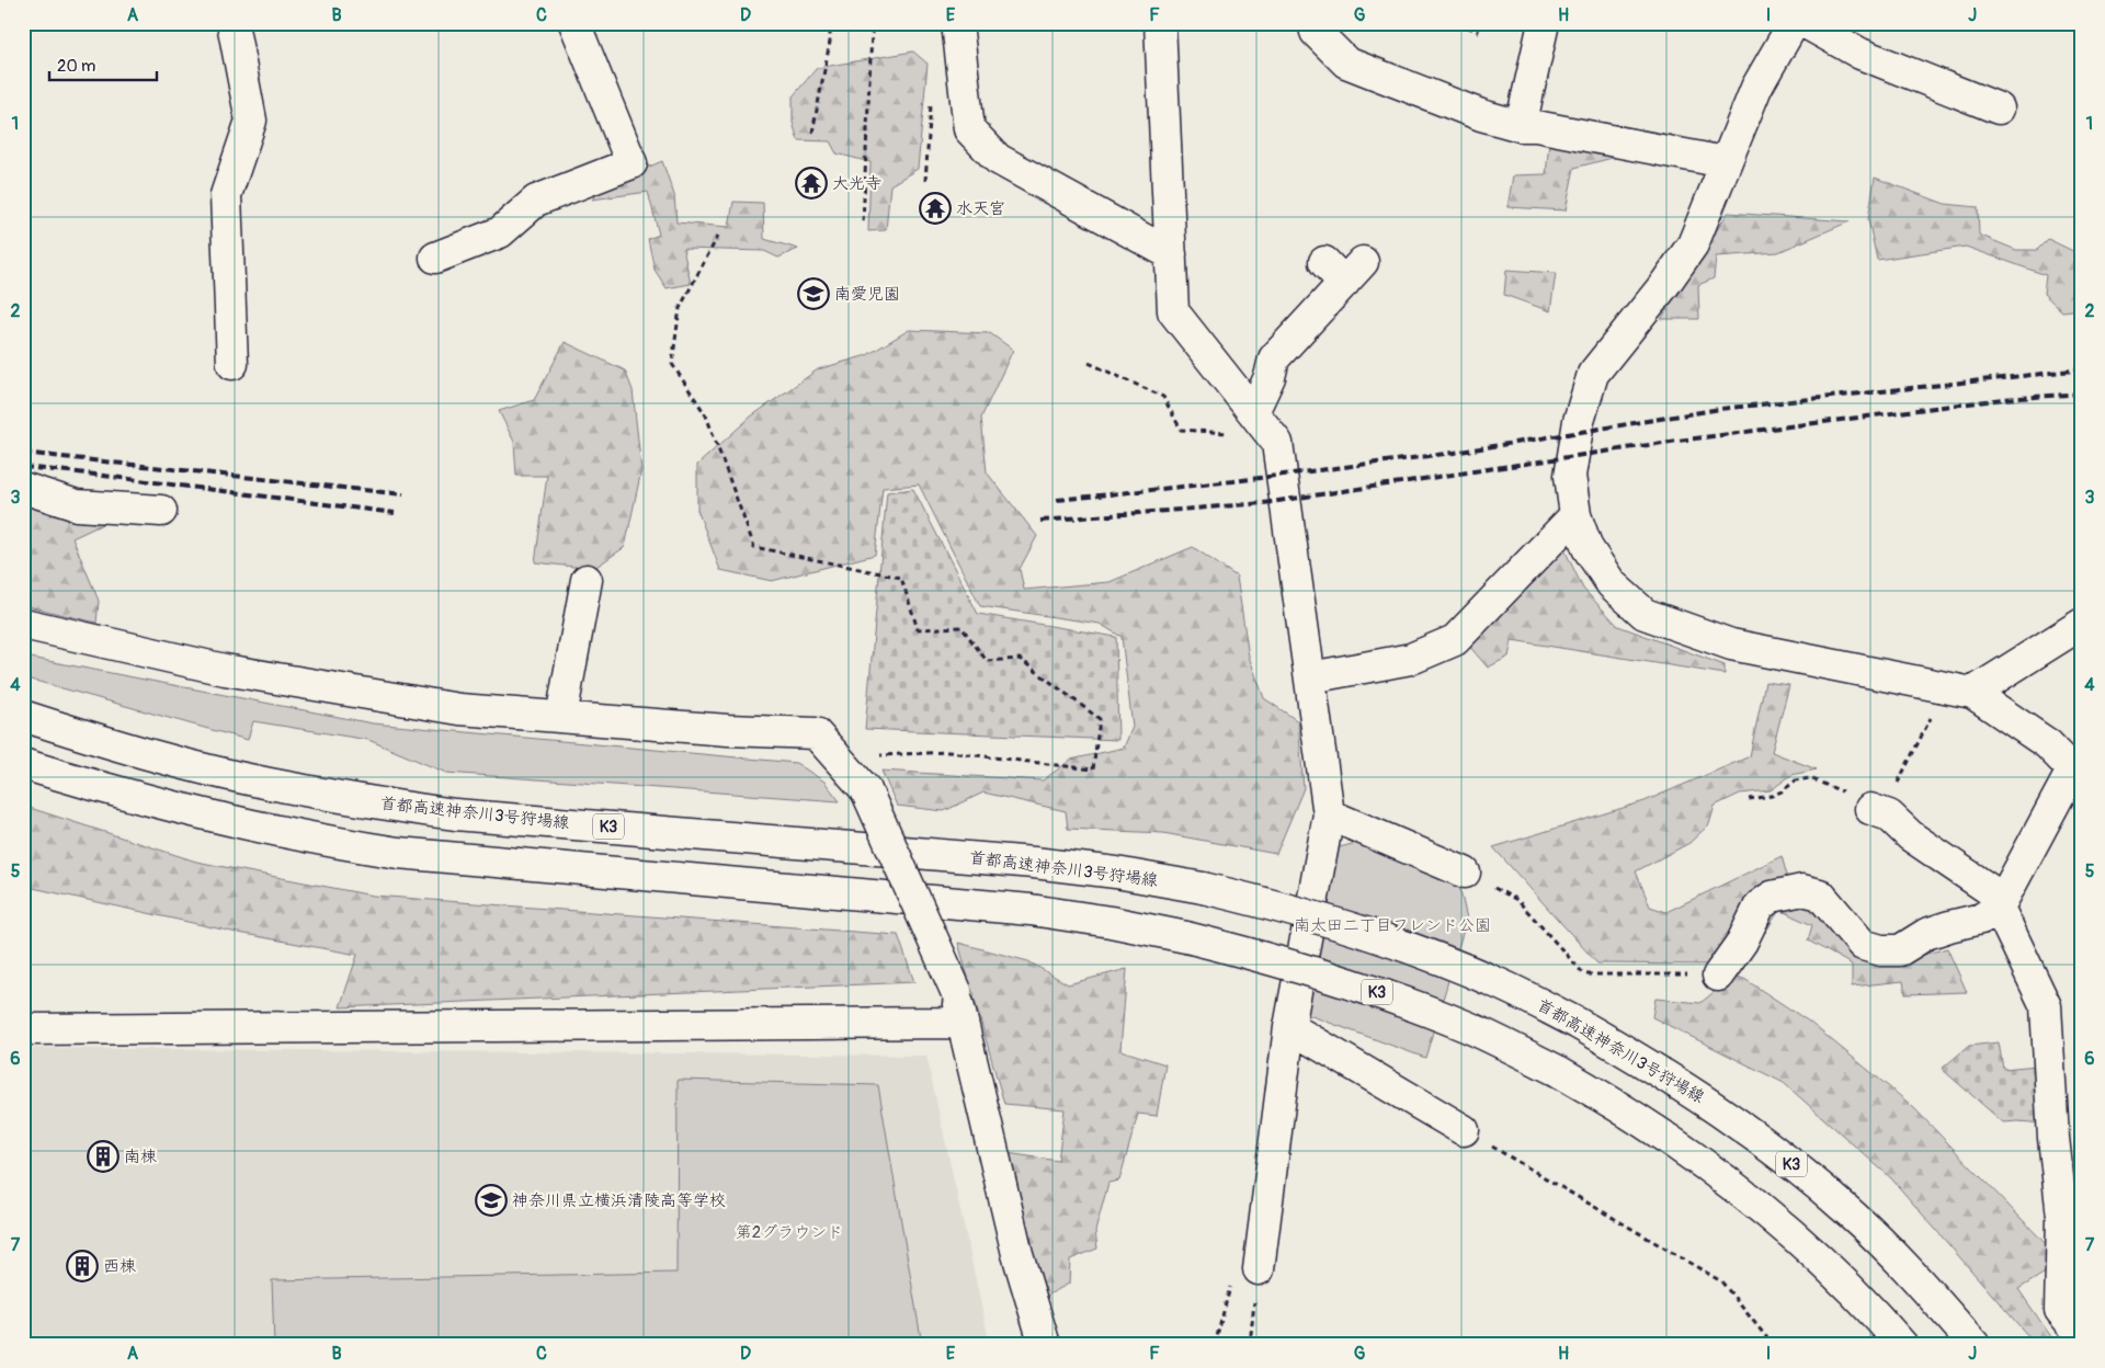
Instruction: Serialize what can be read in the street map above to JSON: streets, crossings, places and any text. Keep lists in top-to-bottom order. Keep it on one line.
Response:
{"streets":{"main road":["首都高速神奈川3号狩場線","K3"]},"parks":["南太田二丁目フレンド公園","第2グラウンド"],"places":{"temple":["大光寺","水天宮"],"school or university":["南愛児園","神奈川県立横浜清陵高等学校"],"building":["南棟","西棟"]},"scale_bar":"20 m","grid":{"columns":["A","B","C","D","E","F","G","H","I","J"],"rows":["1","2","3","4","5","6","7"]}}
